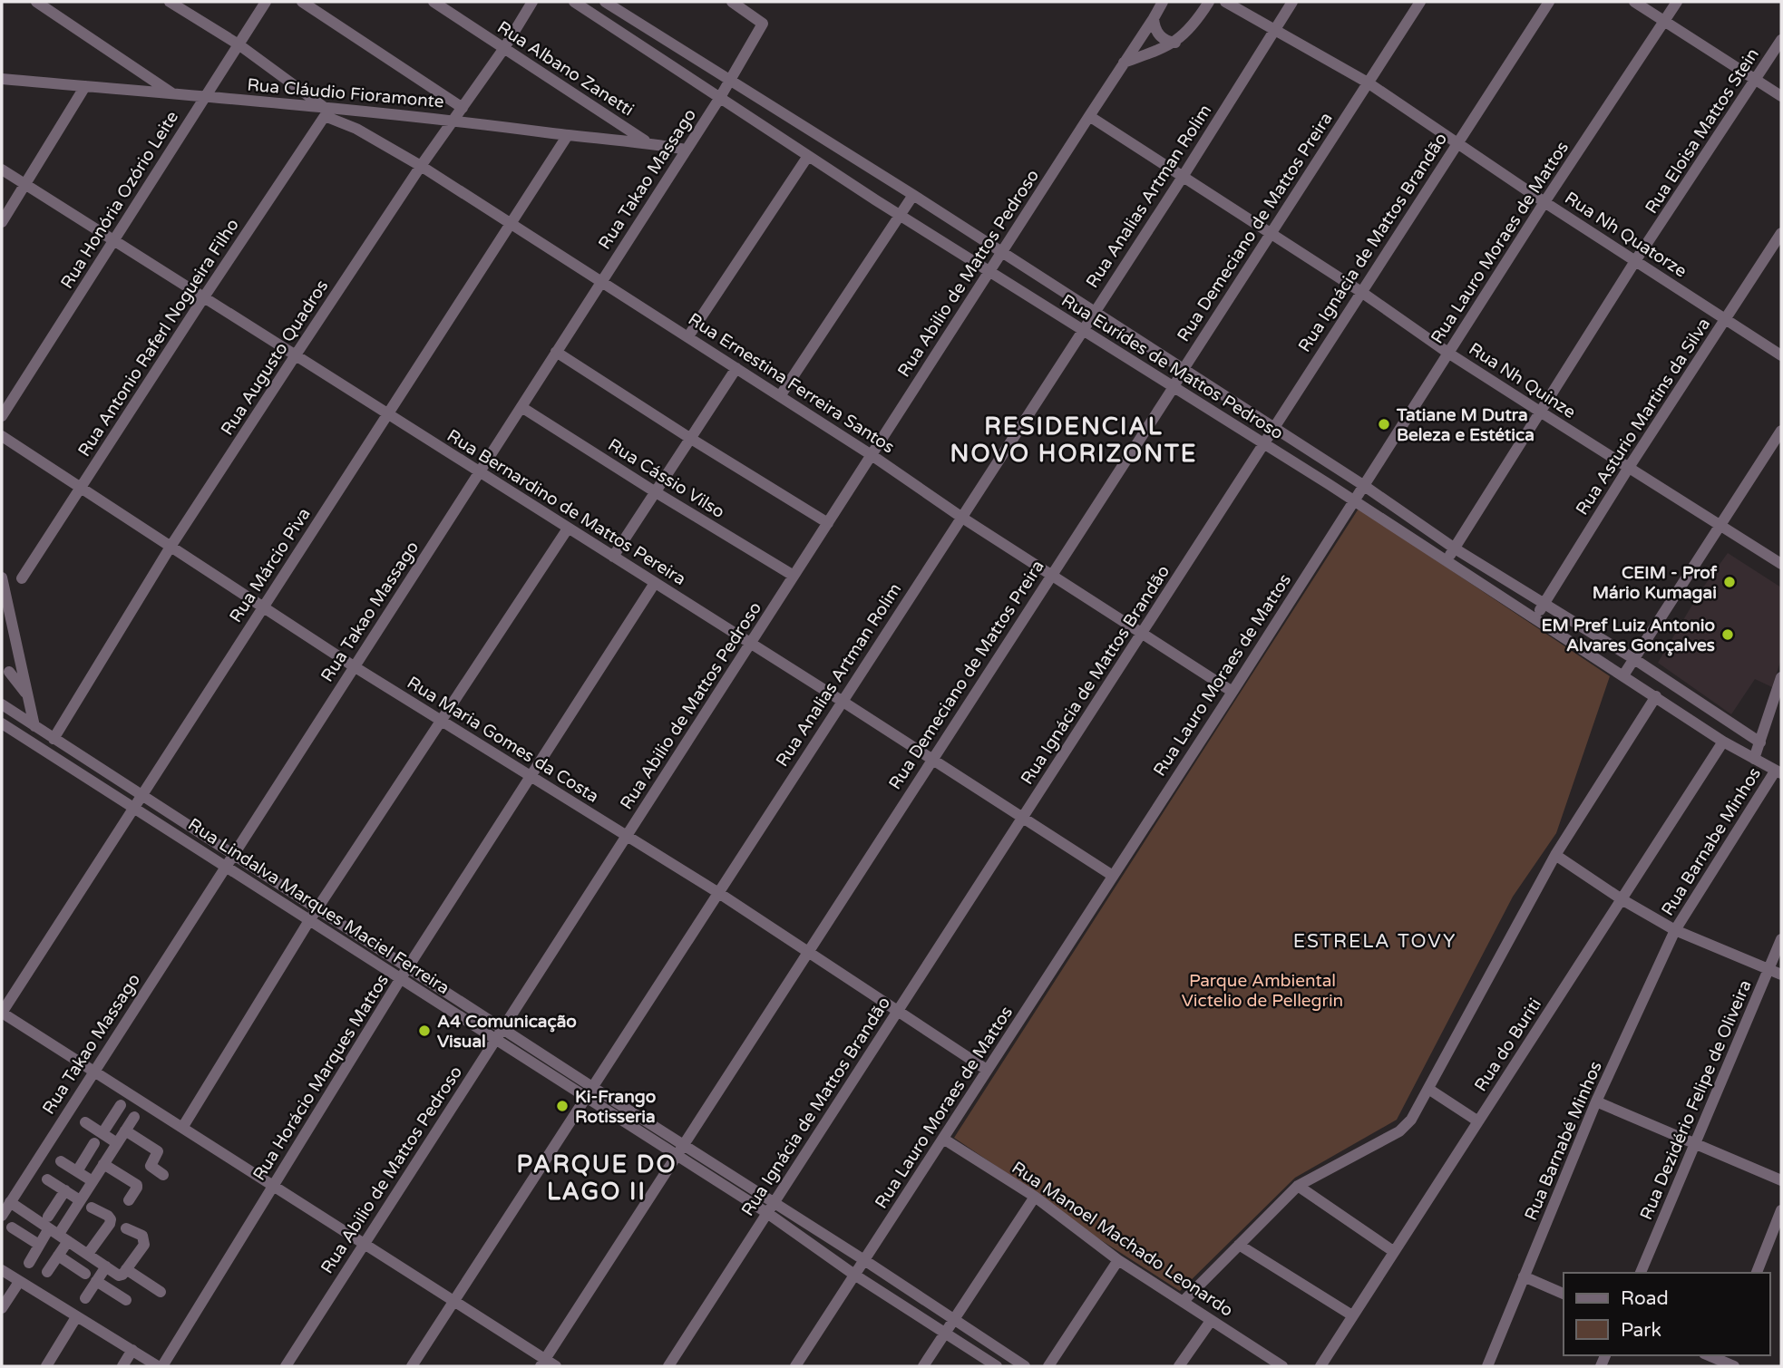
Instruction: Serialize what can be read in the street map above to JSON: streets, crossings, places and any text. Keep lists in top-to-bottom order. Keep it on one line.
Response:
{"streets":{"street":["Rua Albano Zanetti","Rua Cláudio Fioramonte","Rua Eloisa Mattos Stein","Rua Takao Massago","Rua Analias Artman Rolim","Rua Honória Ozório Leite","Rua Demeciano de Mattos Preira","Rua Nh Quatorze","Rua Ignácia de Mattos Brandão","Rua Lauro Moraes de Mattos","Rua Abilio de Mattos Pedroso","Rua Antonio Raferl Nogueira Filho","Rua Augusto Quadros","Rua Eurídes de Mattos Pedroso","Rua Nh Quinze","Rua Ernestina Ferreira Santos","Rua Asturio Martins da Silva","Rua Cássio Vilso","Rua Bernardino de Mattos Pereira","Rua Márcio Piva","Rua Maria Gomes da Costa","Rua Barnabe Minhos","Rua Lindalva Marques Maciel Ferreira","Rua do Buriti","Rua Horácio Marques Mattos","Rua Dezidério Felipe de Oliveira","Rua Barnabé Minhos","Rua Manoel Machado Leonardo"]},"crossings":[["Rua Albano Zanetti","Rua Cláudio Fioramonte"],["Rua Albano Zanetti","Rua Augusto Quadros"],["Rua Cláudio Fioramonte","Rua Takao Massago"],["Rua Cláudio Fioramonte","Rua Honória Ozório Leite"],["Rua Cláudio Fioramonte","Rua Antonio Raferl Nogueira Filho"],["Rua Cláudio Fioramonte","Rua Augusto Quadros"],["Rua Cláudio Fioramonte","Rua Ernestina Ferreira Santos"],["Rua Cláudio Fioramonte","Rua Márcio Piva"],["Rua Eloisa Mattos Stein","Rua Nh Quatorze"],["Rua Eloisa Mattos Stein","Rua Eurídes de Mattos Pedroso"],["Rua Eloisa Mattos Stein","Rua Nh Quinze"],["Rua Takao Massago","Rua Eurídes de Mattos Pedroso"],["Rua Takao Massago","Rua Ernestina Ferreira Santos"],["Rua Takao Massago","Rua Cássio Vilso"],["Rua Takao Massago","Rua Bernardino de Mattos Pereira"],["Rua Takao Massago","Rua Maria Gomes da Costa"],["Rua Takao Massago","Rua Lindalva Marques Maciel Ferreira"],["Rua Analias Artman Rolim","Rua Nh Quatorze"],["Rua Analias Artman Rolim","Rua Eurídes de Mattos Pedroso"],["Rua Analias Artman Rolim","Rua Nh Quinze"],["Rua Analias Artman Rolim","Rua Ernestina Ferreira Santos"],["Rua Analias Artman Rolim","Rua Bernardino de Mattos Pereira"],["Rua Analias Artman Rolim","Rua Maria Gomes da Costa"],["Rua Analias Artman Rolim","Rua Lindalva Marques Maciel Ferreira"],["Rua Honória Ozório Leite","Rua Bernardino de Mattos Pereira"],["Rua Demeciano de Mattos Preira","Rua Nh Quatorze"],["Rua Demeciano de Mattos Preira","Rua Eurídes de Mattos Pedroso"],["Rua Demeciano de Mattos Preira","Rua Nh Quinze"],["Rua Demeciano de Mattos Preira","Rua Ernestina Ferreira Santos"],["Rua Demeciano de Mattos Preira","Rua Bernardino de Mattos Pereira"],["Rua Demeciano de Mattos Preira","Rua Maria Gomes da Costa"],["Rua Demeciano de Mattos Preira","Rua Lindalva Marques Maciel Ferreira"],["Rua Nh Quatorze","Rua Ignácia de Mattos Brandão"],["Rua Nh Quatorze","Rua Lauro Moraes de Mattos"],["Rua Nh Quatorze","Rua Asturio Martins da Silva"],["Rua Ignácia de Mattos Brandão","Rua Eurídes de Mattos Pedroso"],["Rua Ignácia de Mattos Brandão","Rua Nh Quinze"],["Rua Ignácia de Mattos Brandão","Rua Ernestina Ferreira Santos"],["Rua Ignácia de Mattos Brandão","Rua Bernardino de Mattos Pereira"],["Rua Ignácia de Mattos Brandão","Rua Maria Gomes da Costa"],["Rua Ignácia de Mattos Brandão","Rua Lindalva Marques Maciel Ferreira"],["Rua Lauro Moraes de Mattos","Rua Eurídes de Mattos Pedroso"],["Rua Lauro Moraes de Mattos","Rua Nh Quinze"],["Rua Lauro Moraes de Mattos","Rua Ernestina Ferreira Santos"],["Rua Lauro Moraes de Mattos","Rua Bernardino de Mattos Pereira"],["Rua Lauro Moraes de Mattos","Rua Maria Gomes da Costa"],["Rua Lauro Moraes de Mattos","Rua Lindalva Marques Maciel Ferreira"],["Rua Lauro Moraes de Mattos","Rua Manoel Machado Leonardo"],["Rua Abilio de Mattos Pedroso","Rua Eurídes de Mattos Pedroso"],["Rua Abilio de Mattos Pedroso","Rua Nh Quinze"],["Rua Abilio de Mattos Pedroso","Rua Ernestina Ferreira Santos"],["Rua Abilio de Mattos Pedroso","Rua Cássio Vilso"],["Rua Abilio de Mattos Pedroso","Rua Bernardino de Mattos Pereira"],["Rua Abilio de Mattos Pedroso","Rua Maria Gomes da Costa"],["Rua Abilio de Mattos Pedroso","Rua Lindalva Marques Maciel Ferreira"],["Rua Antonio Raferl Nogueira Filho","Rua Ernestina Ferreira Santos"],["Rua Antonio Raferl Nogueira Filho","Rua Bernardino de Mattos Pereira"],["Rua Antonio Raferl Nogueira Filho","Rua Maria Gomes da Costa"],["Rua Augusto Quadros","Rua Ernestina Ferreira Santos"],["Rua Augusto Quadros","Rua Bernardino de Mattos Pereira"],["Rua Augusto Quadros","Rua Maria Gomes da Costa"],["Rua Eurídes de Mattos Pedroso","Rua Asturio Martins da Silva"],["Rua Eurídes de Mattos Pedroso","Rua Barnabe Minhos"],["Rua Eurídes de Mattos Pedroso","Rua do Buriti"],["Rua Nh Quinze","Rua Asturio Martins da Silva"],["Rua Ernestina Ferreira Santos","Rua Márcio Piva"],["Rua Bernardino de Mattos Pereira","Rua Márcio Piva"],["Rua Bernardino de Mattos Pereira","Rua Horácio Marques Mattos"],["Rua Márcio Piva","Rua Maria Gomes da Costa"],["Rua Márcio Piva","Rua Lindalva Marques Maciel Ferreira"],["Rua Maria Gomes da Costa","Rua Horácio Marques Mattos"],["Rua Barnabe Minhos","Rua Barnabé Minhos"],["Rua Lindalva Marques Maciel Ferreira","Rua Horácio Marques Mattos"]],"districts":["RESIDENCIAL NOVO HORIZONTE","ESTRELA TOVY","PARQUE DO LAGO II"],"parks":["Parque Ambiental Victelio de Pellegrin"],"places":["Tatiane M Dutra Beleza e Estética","CEIM - Prof Mário Kumagai","EM Pref Luiz Antonio Alvares Gonçalves","A4 Comunicação Visual","Ki-Frango Rotisseria"],"legend":["Road","Park"]}
